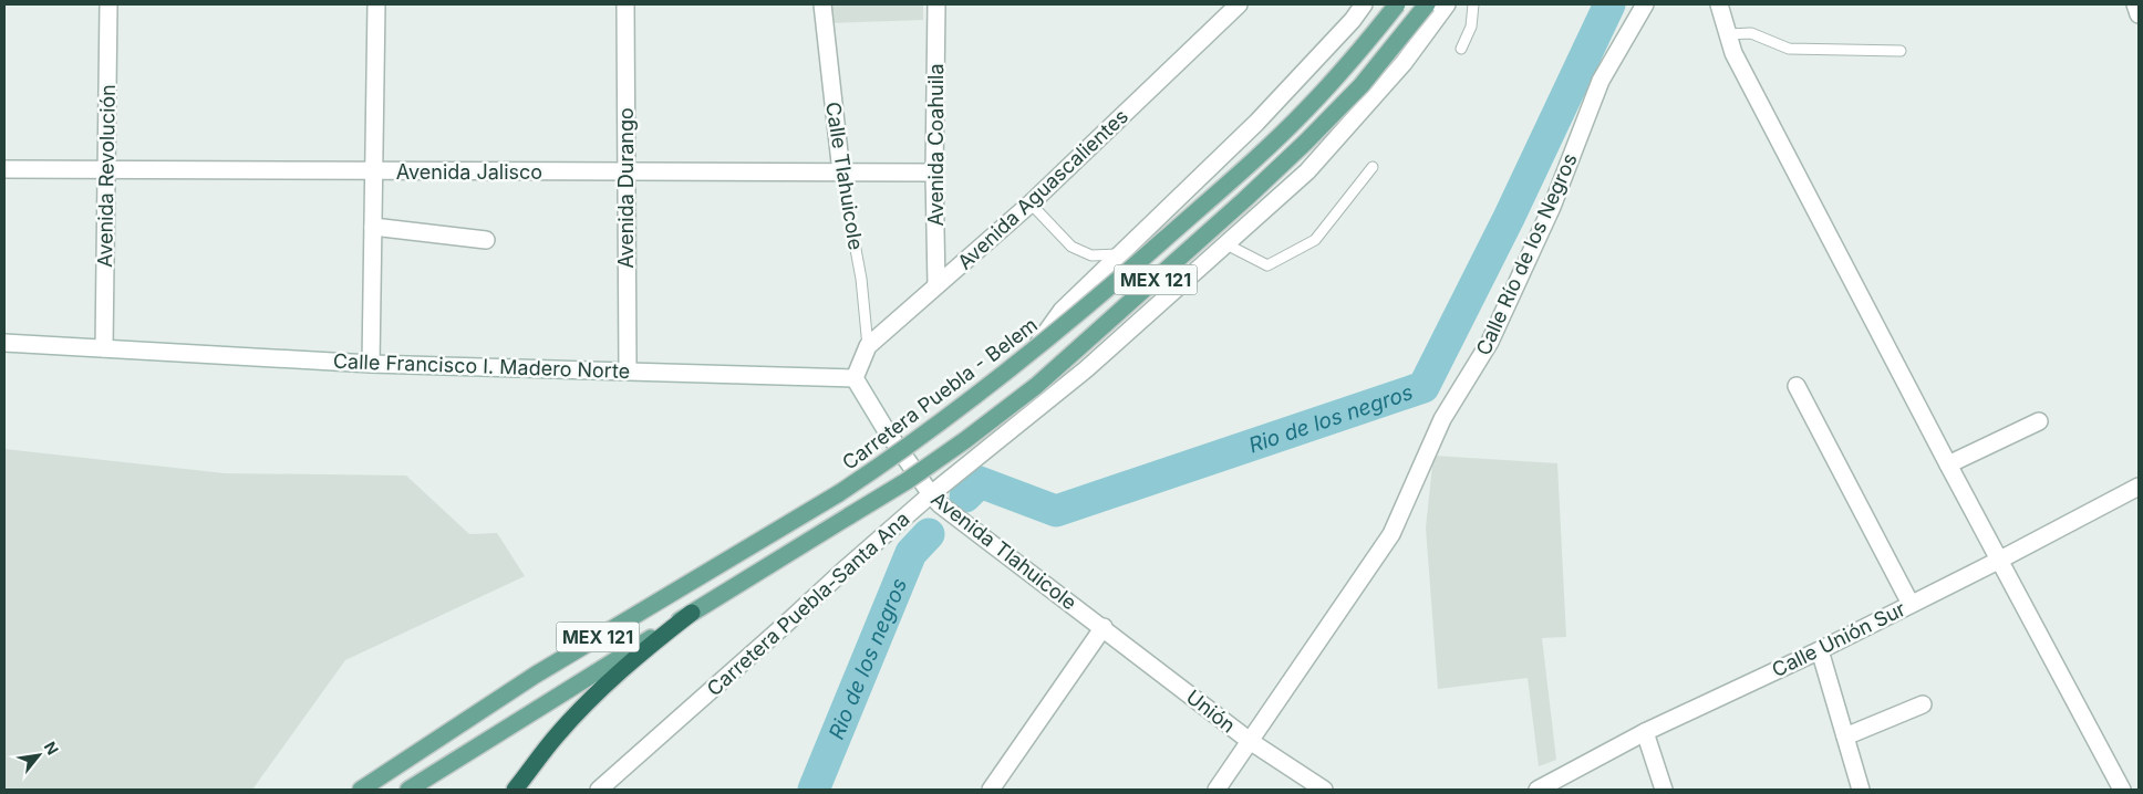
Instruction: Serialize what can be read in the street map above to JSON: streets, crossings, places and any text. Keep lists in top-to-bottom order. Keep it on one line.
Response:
{"streets":{"main road":["MEX 121","Carretera Puebla - Belem"],"street":["Avenida Coahuila","Avenida Jalisco","Avenida Revolución","Calle Tlahuicole","Avenida Durango","Avenida Aguascalientes","Calle Río de los Negros","Calle Francisco I. Madero Norte","Avenida Tlahuicole","Carretera Puebla-Santa Ana","Calle Unión Sur","Unión"]},"crossings":[["Avenida Coahuila","Avenida Jalisco"],["Avenida Coahuila","Avenida Aguascalientes"],["Avenida Jalisco","Avenida Revolución"],["Avenida Jalisco","Calle Tlahuicole"],["Avenida Jalisco","Avenida Durango"],["Avenida Revolución","Calle Francisco I. Madero Norte"],["Calle Tlahuicole","Avenida Aguascalientes"],["Avenida Durango","Calle Francisco I. Madero Norte"],["Avenida Aguascalientes","Calle Francisco I. Madero Norte"],["Avenida Aguascalientes","Avenida Tlahuicole"],["Calle Río de los Negros","Unión"],["Calle Francisco I. Madero Norte","Avenida Tlahuicole"],["Avenida Tlahuicole","Carretera Puebla-Santa Ana"],["Avenida Tlahuicole","Unión"]],"water":["Rio de los negros"],"north":"top right"}
